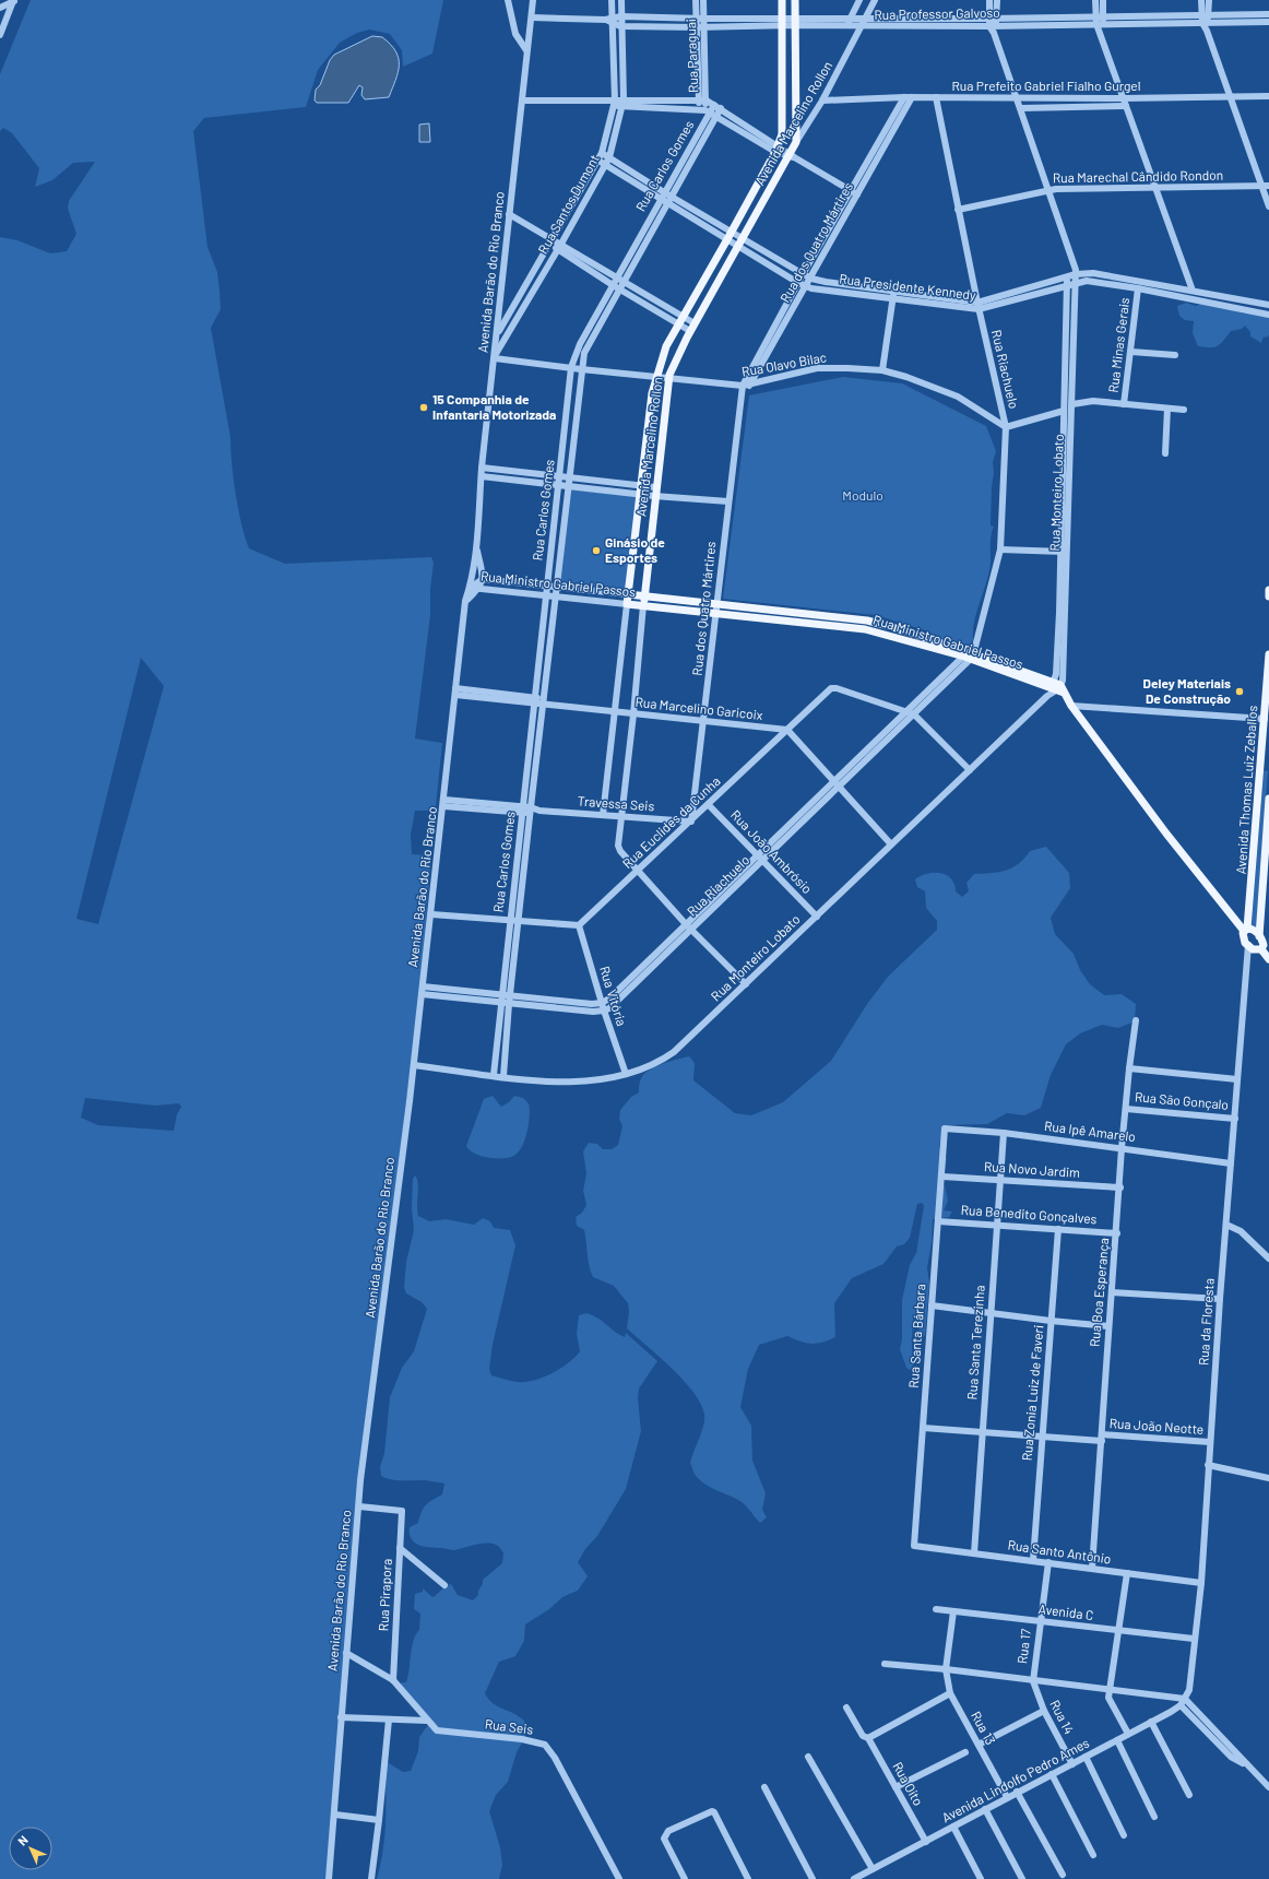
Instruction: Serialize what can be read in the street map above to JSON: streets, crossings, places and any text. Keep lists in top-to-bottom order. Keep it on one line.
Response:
{"streets":{"main road":["Avenida Marcelino Rollon","Rua Ministro Gabriel Passos","Avenida Thomas Luiz Zeballos"],"street":["Rua Professor Galvoso","Rua Paraguai","Rua Prefeito Gabriel Fialho Gurgel","Rua Carlos Gomes","Rua Marechal Cândido Rondon","Rua Santos Dumont","Rua dos Quatro Mártires","Avenida Barão do Rio Branco","Rua Presidente Kennedy","Rua Minas Gerais","Rua Olavo Bilac","Rua Riachuelo","Rua Monteiro Lobato","Rua Marcelino Garicoix","Travessa Seis","Rua Euclides da Cunha","Rua João Ambrósio","Rua Vitória","Rua São Gonçalo","Rua Ipê Amarelo","Rua Novo Jardim","Rua Benedito Gonçalves","Rua Boa Esperança","Rua da Floresta","Rua Santa Bárbara","Rua Santa Terezinha","Rua Zonia Luiz de Faveri","Rua João Neotte","Rua Santo Antônio","Rua Pirapora","Avenida C","Rua 17","Rua 14","Rua Seis","Rua 13","Avenida Lindolfo Pedro Ames","Rua Oito"]},"crossings":[["Rua Professor Galvoso","Rua Paraguai"],["Rua Professor Galvoso","Avenida Marcelino Rollon"],["Rua Professor Galvoso","Rua Santos Dumont"],["Rua Professor Galvoso","Avenida Barão do Rio Branco"],["Rua Professor Galvoso","Rua Monteiro Lobato"],["Rua Paraguai","Rua Carlos Gomes"],["Rua Prefeito Gabriel Fialho Gurgel","Avenida Marcelino Rollon"],["Rua Prefeito Gabriel Fialho Gurgel","Rua dos Quatro Mártires"],["Rua Prefeito Gabriel Fialho Gurgel","Rua Riachuelo"],["Rua Prefeito Gabriel Fialho Gurgel","Rua Monteiro Lobato"],["Avenida Marcelino Rollon","Rua Presidente Kennedy"],["Avenida Marcelino Rollon","Rua Olavo Bilac"],["Avenida Marcelino Rollon","Rua Riachuelo"],["Avenida Marcelino Rollon","Rua Monteiro Lobato"],["Avenida Marcelino Rollon","Rua Ministro Gabriel Passos"],["Avenida Marcelino Rollon","Rua Marcelino Garicoix"],["Avenida Marcelino Rollon","Travessa Seis"],["Avenida Marcelino Rollon","Rua Euclides da Cunha"],["Rua Carlos Gomes","Rua Presidente Kennedy"],["Rua Carlos Gomes","Rua Olavo Bilac"],["Rua Carlos Gomes","Rua Monteiro Lobato"],["Rua Carlos Gomes","Rua Ministro Gabriel Passos"],["Rua Carlos Gomes","Rua Marcelino Garicoix"],["Rua Carlos Gomes","Travessa Seis"],["Rua Marechal Cândido Rondon","Rua Riachuelo"],["Rua Marechal Cândido Rondon","Rua Monteiro Lobato"],["Rua Santos Dumont","Avenida Barão do Rio Branco"],["Rua Santos Dumont","Rua Presidente Kennedy"],["Rua Santos Dumont","Rua Olavo Bilac"],["Rua dos Quatro Mártires","Rua Presidente Kennedy"],["Rua dos Quatro Mártires","Rua Olavo Bilac"],["Rua dos Quatro Mártires","Rua Ministro Gabriel Passos"],["Rua dos Quatro Mártires","Rua Marcelino Garicoix"],["Rua dos Quatro Mártires","Travessa Seis"],["Rua dos Quatro Mártires","Rua Euclides da Cunha"],["Avenida Barão do Rio Branco","Rua Olavo Bilac"],["Avenida Barão do Rio Branco","Rua Monteiro Lobato"],["Avenida Barão do Rio Branco","Rua Ministro Gabriel Passos"],["Avenida Barão do Rio Branco","Rua Marcelino Garicoix"],["Avenida Barão do Rio Branco","Travessa Seis"],["Avenida Barão do Rio Branco","Rua Pirapora"],["Avenida Barão do Rio Branco","Rua Seis"],["Rua Presidente Kennedy","Rua Minas Gerais"],["Rua Presidente Kennedy","Rua Riachuelo"],["Rua Presidente Kennedy","Rua Monteiro Lobato"],["Rua Olavo Bilac","Rua Riachuelo"],["Rua Riachuelo","Rua Ministro Gabriel Passos"],["Rua Riachuelo","Rua Euclides da Cunha"],["Rua Riachuelo","Rua João Ambrósio"],["Rua Riachuelo","Rua Vitória"],["Rua Monteiro Lobato","Rua Ministro Gabriel Passos"],["Rua Monteiro Lobato","Rua João Ambrósio"],["Rua Monteiro Lobato","Rua Vitória"],["Rua Marcelino Garicoix","Rua Euclides da Cunha"],["Avenida Thomas Luiz Zeballos","Rua da Floresta"],["Travessa Seis","Rua Euclides da Cunha"],["Rua Euclides da Cunha","Rua João Ambrósio"],["Rua Euclides da Cunha","Rua Vitória"],["Rua São Gonçalo","Rua Boa Esperança"],["Rua São Gonçalo","Rua da Floresta"],["Rua Ipê Amarelo","Rua Boa Esperança"],["Rua Ipê Amarelo","Rua da Floresta"],["Rua Ipê Amarelo","Rua Santa Bárbara"],["Rua Ipê Amarelo","Rua Santa Terezinha"],["Rua Novo Jardim","Rua Boa Esperança"],["Rua Novo Jardim","Rua Santa Bárbara"],["Rua Novo Jardim","Rua Santa Terezinha"],["Rua Benedito Gonçalves","Rua Boa Esperança"],["Rua Benedito Gonçalves","Rua Santa Bárbara"],["Rua Benedito Gonçalves","Rua Santa Terezinha"],["Rua Benedito Gonçalves","Rua Zonia Luiz de Faveri"],["Rua Boa Esperança","Rua João Neotte"],["Rua Boa Esperança","Rua Santo Antônio"],["Rua da Floresta","Rua João Neotte"],["Rua da Floresta","Rua Santo Antônio"],["Rua da Floresta","Avenida C"],["Rua da Floresta","Avenida Lindolfo Pedro Ames"],["Rua Santa Bárbara","Rua João Neotte"],["Rua Santa Bárbara","Rua Santo Antônio"],["Rua Santa Terezinha","Rua João Neotte"],["Rua Santa Terezinha","Rua Santo Antônio"],["Rua Zonia Luiz de Faveri","Rua João Neotte"],["Rua Zonia Luiz de Faveri","Rua Santo Antônio"],["Rua Santo Antônio","Rua 17"],["Rua Pirapora","Rua Seis"],["Avenida C","Rua 17"],["Avenida C","Rua 13"],["Rua 17","Rua 14"],["Rua 14","Avenida Lindolfo Pedro Ames"],["Rua 13","Avenida Lindolfo Pedro Ames"],["Avenida Lindolfo Pedro Ames","Rua Oito"]],"parks":["Modulo"],"places":["15 Companhia de Infantaria Motorizada","Ginásio de Esportes","Deley Materiais De Construção"],"north":"top left"}
